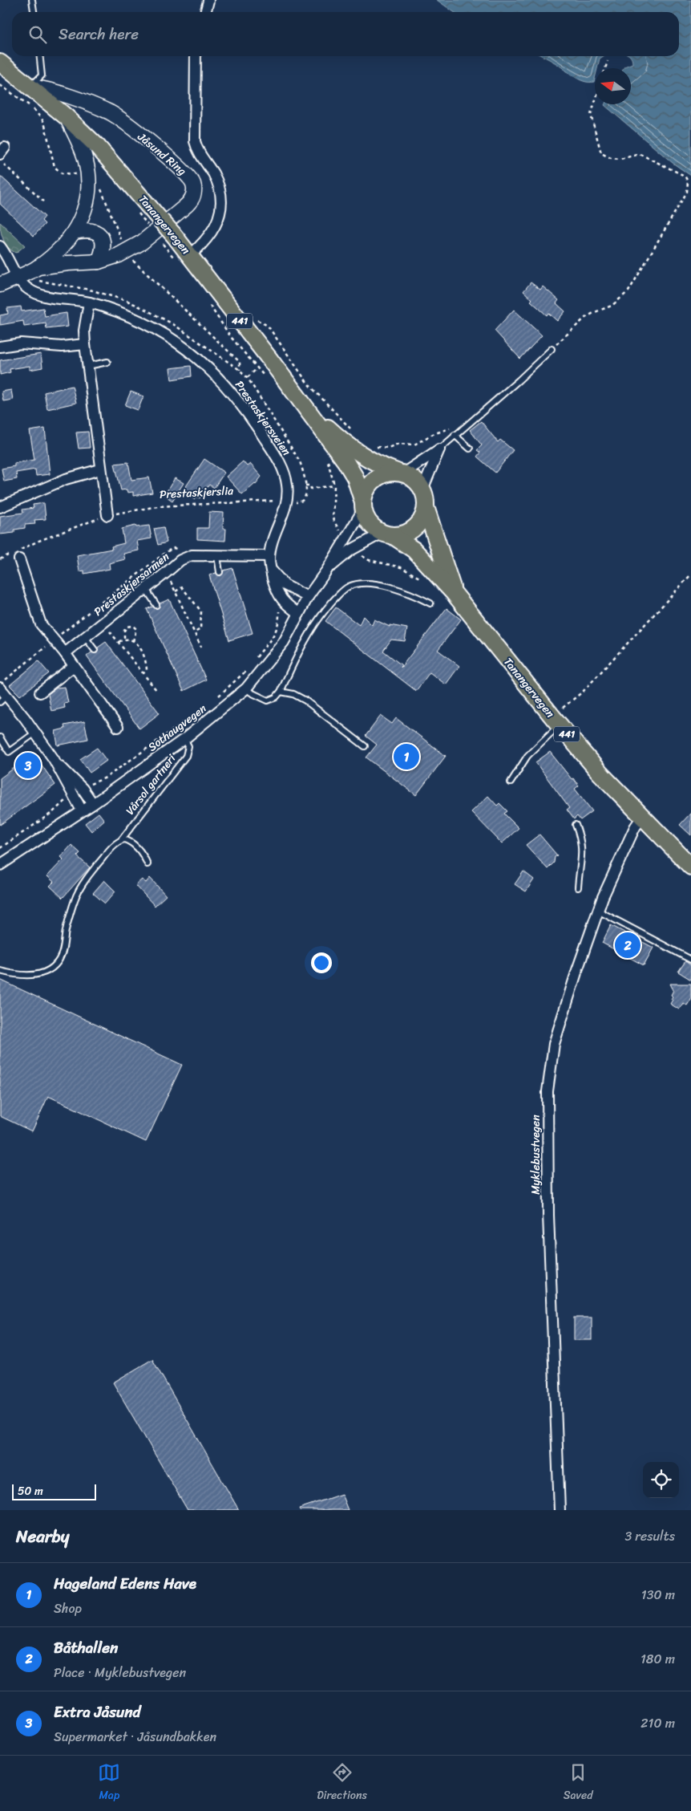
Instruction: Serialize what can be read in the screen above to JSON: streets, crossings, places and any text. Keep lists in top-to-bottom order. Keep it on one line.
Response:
{"streets":{"main road":["Jåsund Ring","Tanangervegen","441"],"street":["Prestaskjersveien","Prestaskjersarmen","Sothaugvegen","Myklebustvegen"],"lane":["Vårsol gartneri"],"path":["Prestaskjerslia"]},"crossings":[["Jåsund Ring","Tanangervegen"],["Jåsund Ring","Prestaskjersveien"],["Tanangervegen","441"],["Tanangervegen","Sothaugvegen"],["Tanangervegen","Myklebustvegen"],["441","Sothaugvegen"],["Prestaskjersveien","Prestaskjerslia"],["Prestaskjersveien","Prestaskjersarmen"],["Prestaskjersveien","Sothaugvegen"],["Sothaugvegen","Vårsol gartneri"]],"scale_bar":"50 m","north":"left","page":{"search":"Search here","pins":["1","3","2"],"scale":"50 m","heading":["Nearby","3 results"],"list":[{"mark":"1","name":"Hageland Edens Have","note":"Shop","value":"130 m"},{"mark":"2","name":"Båthallen","note":"Place · Myklebustvegen","value":"180 m"},{"mark":"3","name":"Extra Jåsund","note":"Supermarket · Jåsundbakken","value":"210 m"}],"nav":["Map","Directions","Saved"]}}
